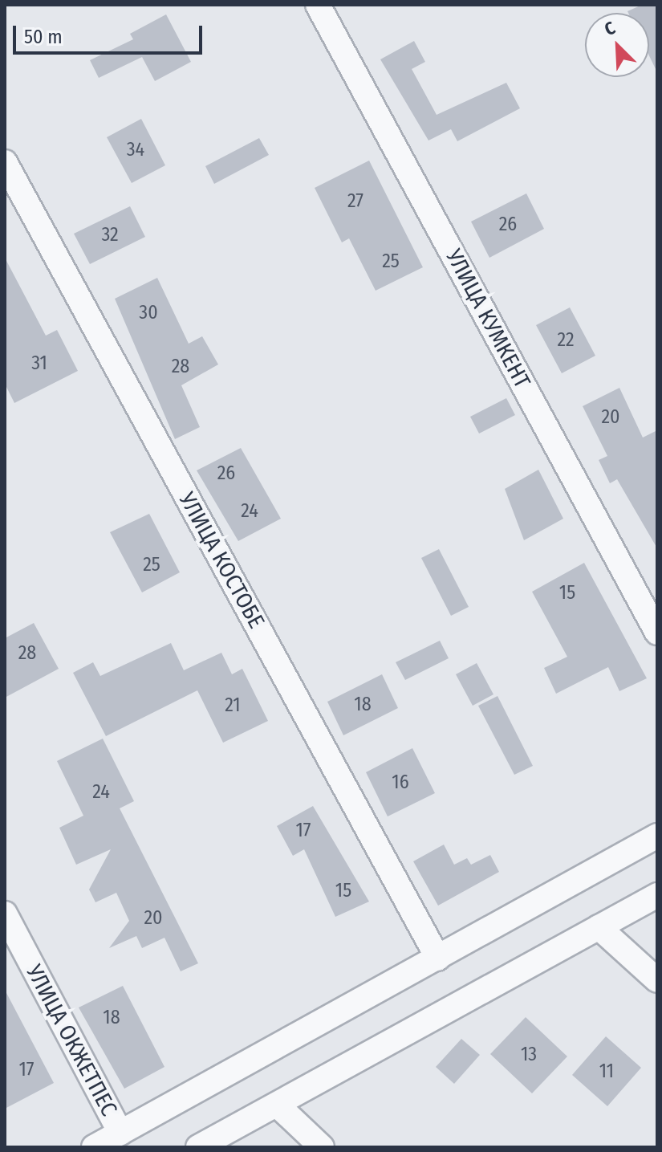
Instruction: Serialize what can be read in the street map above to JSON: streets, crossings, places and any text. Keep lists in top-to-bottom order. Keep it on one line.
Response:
{"streets":{"street":["УЛИЦА КУМКЕНТ","УЛИЦА КОСТОБЕ","УЛИЦА ОКЖЕТПЕС"]},"house_numbers":["34","27","26","32","25","30","22","31","28","20","26","24","25","15","28","18","21","16","24","17","15","20","18","13","17","11"],"scale_bar":"50 m","north":"top left"}
